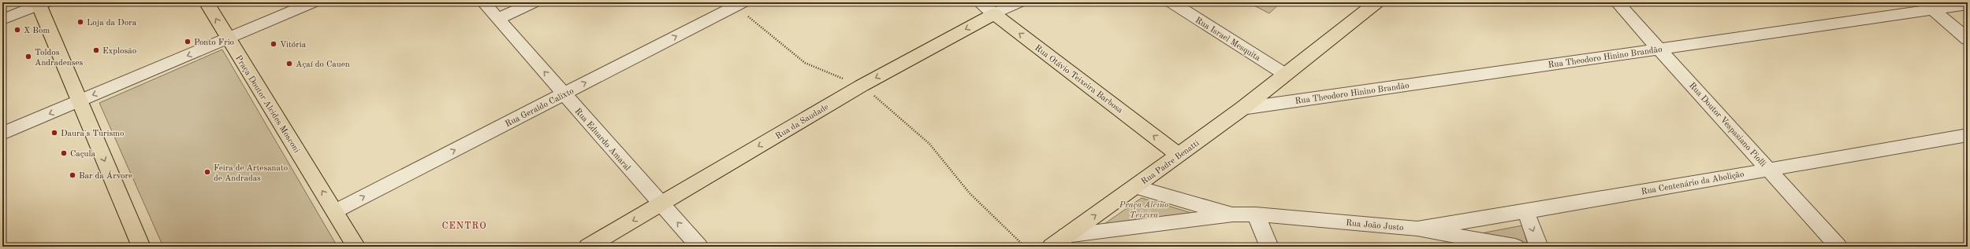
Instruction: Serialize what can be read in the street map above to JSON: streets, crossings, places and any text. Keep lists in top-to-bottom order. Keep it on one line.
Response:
{"streets":{"main road":["Rua Otávio Teixeira Barbosa","Praça Doutor Alcides Mosconi","Rua da Saudade","Rua Padre Benatti"],"street":["Rua Israel Mesquita","Rua Theodoro Hinino Brandão","Rua Geraldo Calixto","Rua Doutor Vespasiano Piolli","Rua Eduardo Amaral","Rua Centenário da Abolição","Rua João Justo"]},"crossings":[["Rua Israel Mesquita","Rua Padre Benatti"],["Rua Theodoro Hinino Brandão","Rua Doutor Vespasiano Piolli"],["Rua Theodoro Hinino Brandão","Rua Padre Benatti"],["Rua Otávio Teixeira Barbosa","Rua da Saudade"],["Rua Otávio Teixeira Barbosa","Rua Padre Benatti"],["Praça Doutor Alcides Mosconi","Rua Geraldo Calixto"],["Rua Geraldo Calixto","Rua Eduardo Amaral"],["Rua da Saudade","Rua Eduardo Amaral"],["Rua Doutor Vespasiano Piolli","Rua Centenário da Abolição"],["Rua Centenário da Abolição","Rua João Justo"]],"one_way":["Rua Otávio Teixeira Barbosa","Praça Doutor Alcides Mosconi","Rua Geraldo Calixto","Rua da Saudade","Rua Eduardo Amaral"],"districts":["CENTRO"],"parks":["Praça Alcino Teixira"],"places":["Loja da Dora","X Bom","Ponto Frio","Vitória","Explosão","Toldos Andradenses","Açaí do Cauen","Daura's Turismo","Caçula","Feira de Artesanato de Andradas","Bar da Árvore"]}
